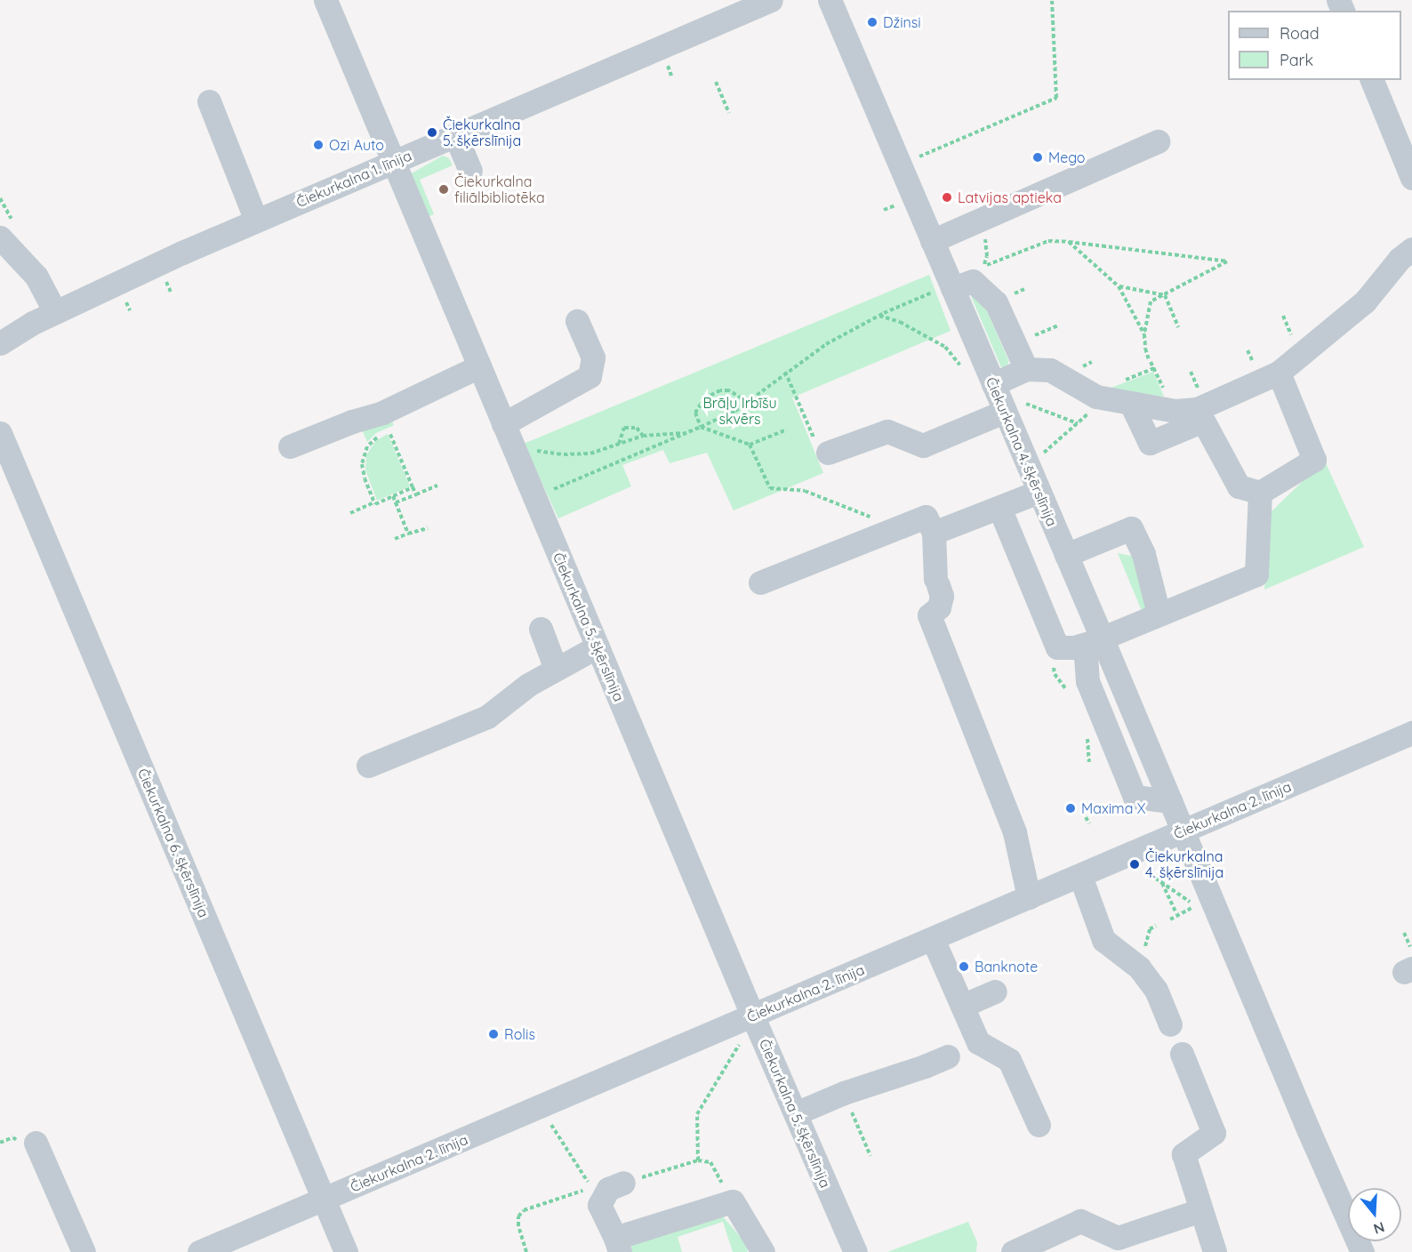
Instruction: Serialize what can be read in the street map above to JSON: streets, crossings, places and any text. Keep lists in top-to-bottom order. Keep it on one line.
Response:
{"streets":{"street":["Čiekurkalna 1. līnija","Čiekurkalna 4. šķērslīnija","Čiekurkalna 5. šķērslīnija","Čiekurkalna 2. līnija","Čiekurkalna 6. šķērslīnija"]},"crossings":[["Čiekurkalna 1. līnija","Čiekurkalna 5. šķērslīnija"],["Čiekurkalna 4. šķērslīnija","Čiekurkalna 2. līnija"],["Čiekurkalna 5. šķērslīnija","Čiekurkalna 2. līnija"],["Čiekurkalna 2. līnija","Čiekurkalna 6. šķērslīnija"]],"parks":["Brāļu Irbīšu skvērs"],"places":["Džinsi","Čiekurkalna 5. šķērslīnija","Ozi Auto","Mego","Čiekurkalna filiālbibliotēka","Latvijas aptieka","Maxima X","Čiekurkalna 4. šķērslīnija","Banknote","Rolis"],"legend":["Road","Park"],"north":"bottom"}
